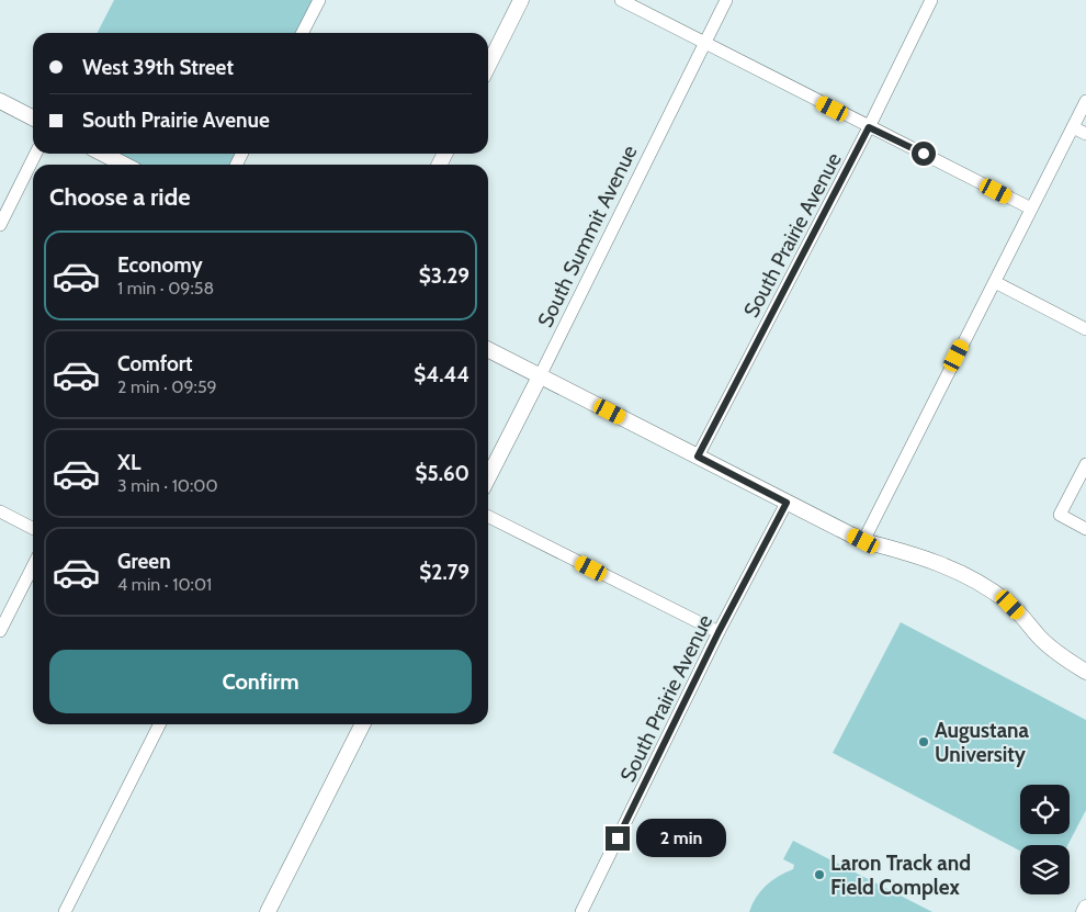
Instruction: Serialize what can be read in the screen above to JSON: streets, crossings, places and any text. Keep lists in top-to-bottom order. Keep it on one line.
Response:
{"streets":{"street":["South Prairie Avenue","South Summit Avenue"]},"places":["Augustana University","Laron Track and Field Complex"],"page":{"banner":["West 39th Street","South Prairie Avenue"],"heading":"Choose a ride","list":[{"name":"Economy","note":"1 min · 09:58","value":"$3.29"},{"name":"Comfort","note":"2 min · 09:59","value":"$4.44"},{"name":"XL","note":"3 min · 10:00","value":"$5.60"},{"name":"Green","note":"4 min · 10:01","value":"$2.79"}],"buttons":"Confirm","bubble":"2 min"}}
